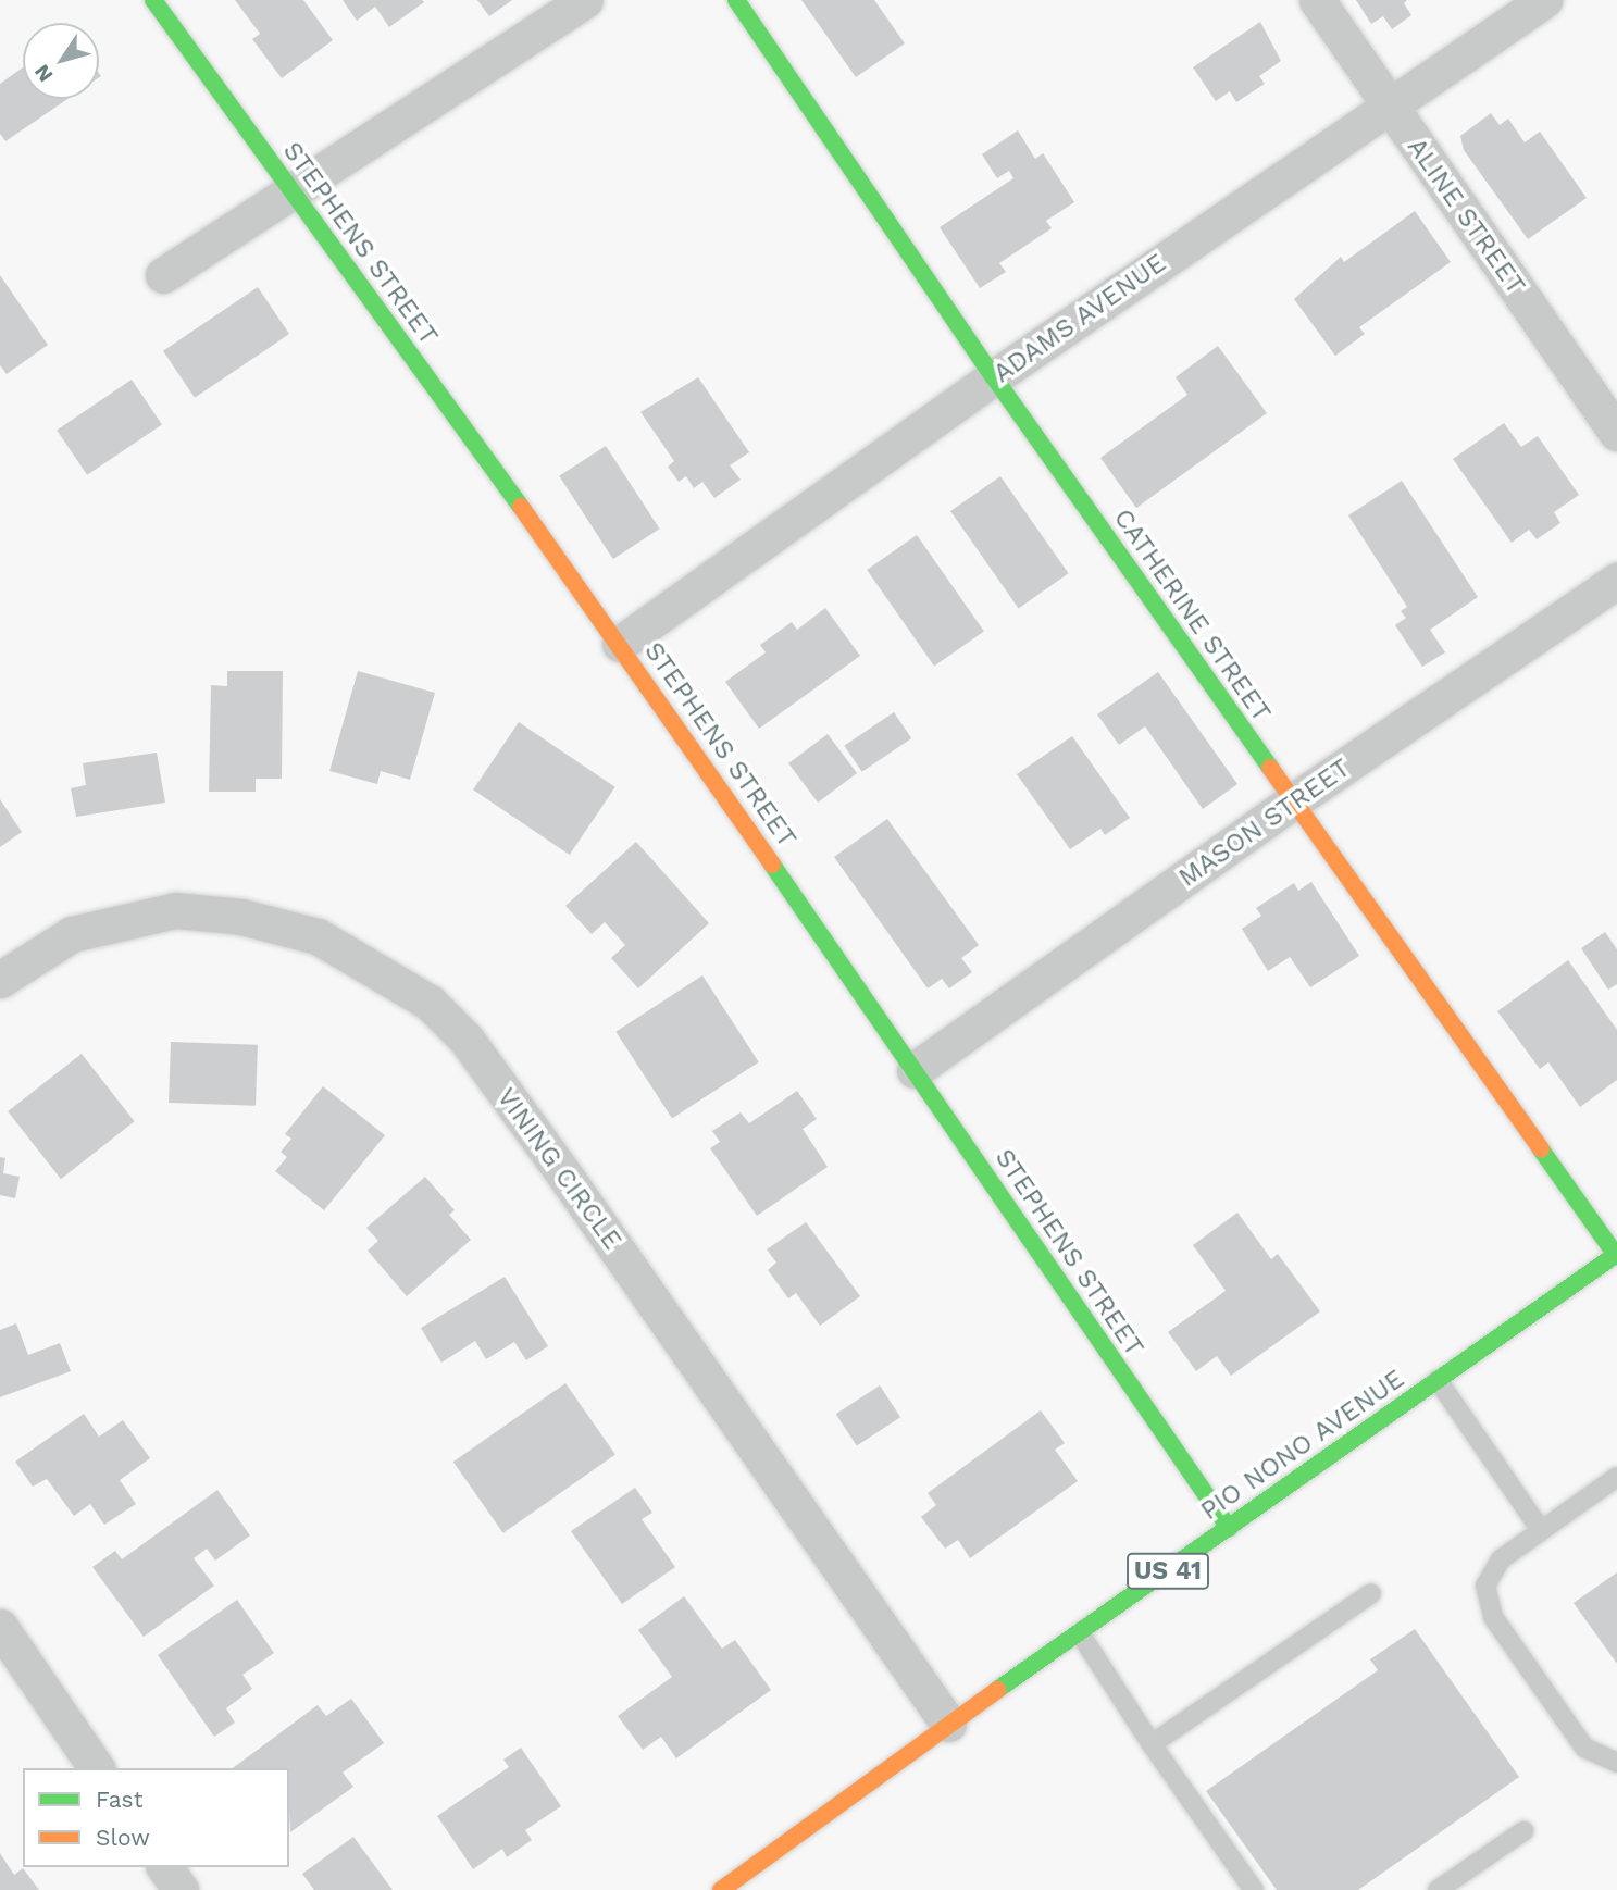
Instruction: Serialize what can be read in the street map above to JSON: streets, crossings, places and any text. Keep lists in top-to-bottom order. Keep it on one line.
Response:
{"streets":{"street":["ALINE STREET","STEPHENS STREET","ADAMS AVENUE","CATHERINE STREET","MASON STREET","VINING CIRCLE","PIO NONO AVENUE","US 41"]},"crossings":[["ALINE STREET","ADAMS AVENUE"],["STEPHENS STREET","ADAMS AVENUE"],["STEPHENS STREET","MASON STREET"],["STEPHENS STREET","PIO NONO AVENUE"],["ADAMS AVENUE","CATHERINE STREET"],["CATHERINE STREET","MASON STREET"],["CATHERINE STREET","PIO NONO AVENUE"],["VINING CIRCLE","PIO NONO AVENUE"]],"legend":["Fast","Slow"],"north":"bottom left"}
